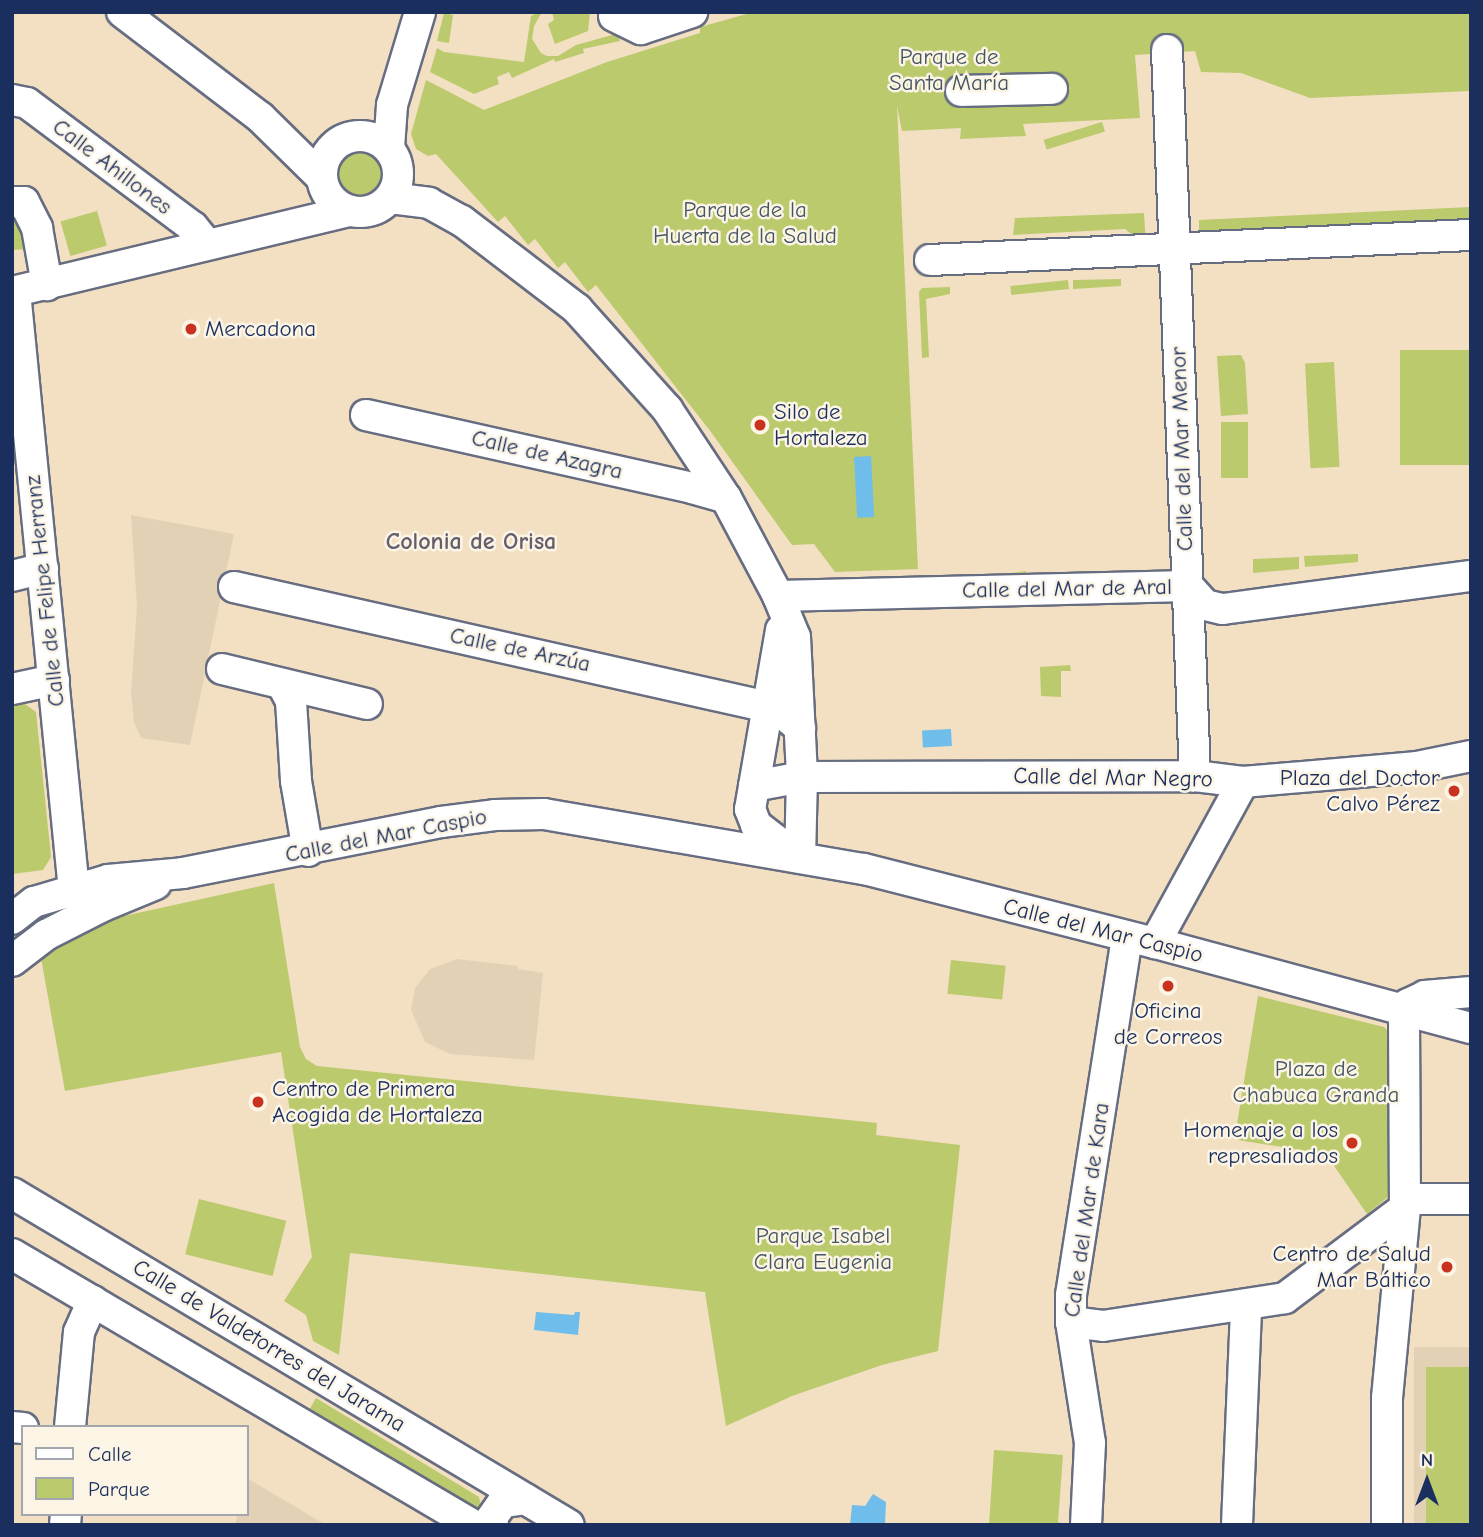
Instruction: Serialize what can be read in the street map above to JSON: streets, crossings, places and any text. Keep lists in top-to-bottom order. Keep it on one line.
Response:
{"streets":{"street":["Calle Ahillones","Calle del Mar Menor","Calle de Azagra","Calle del Mar de Aral","Calle de Felipe Herranz","Calle de Arzúa","Calle del Mar Negro","Calle del Mar Caspio","Calle del Mar de Kara","Calle de Valdetorres del Jarama"]},"crossings":[["Calle del Mar Menor","Calle del Mar de Aral"],["Calle del Mar Menor","Calle del Mar Negro"],["Calle de Felipe Herranz","Calle del Mar Caspio"],["Calle del Mar Negro","Calle del Mar Caspio"],["Calle del Mar Negro","Calle del Mar de Kara"],["Calle del Mar Caspio","Calle del Mar de Kara"]],"districts":["Colonia de Orisa"],"parks":["Parque de Santa María","Parque de la Huerta de la Salud","Plaza de Chabuca Granda","Parque Isabel Clara Eugenia"],"places":["Mercadona","Silo de Hortaleza","Plaza del Doctor Calvo Pérez","Oficina de Correos","Centro de Primera Acogida de Hortaleza","Homenaje a los represaliados","Centro de Salud Mar Báltico"],"legend":["Calle","Parque"],"north":"top"}
